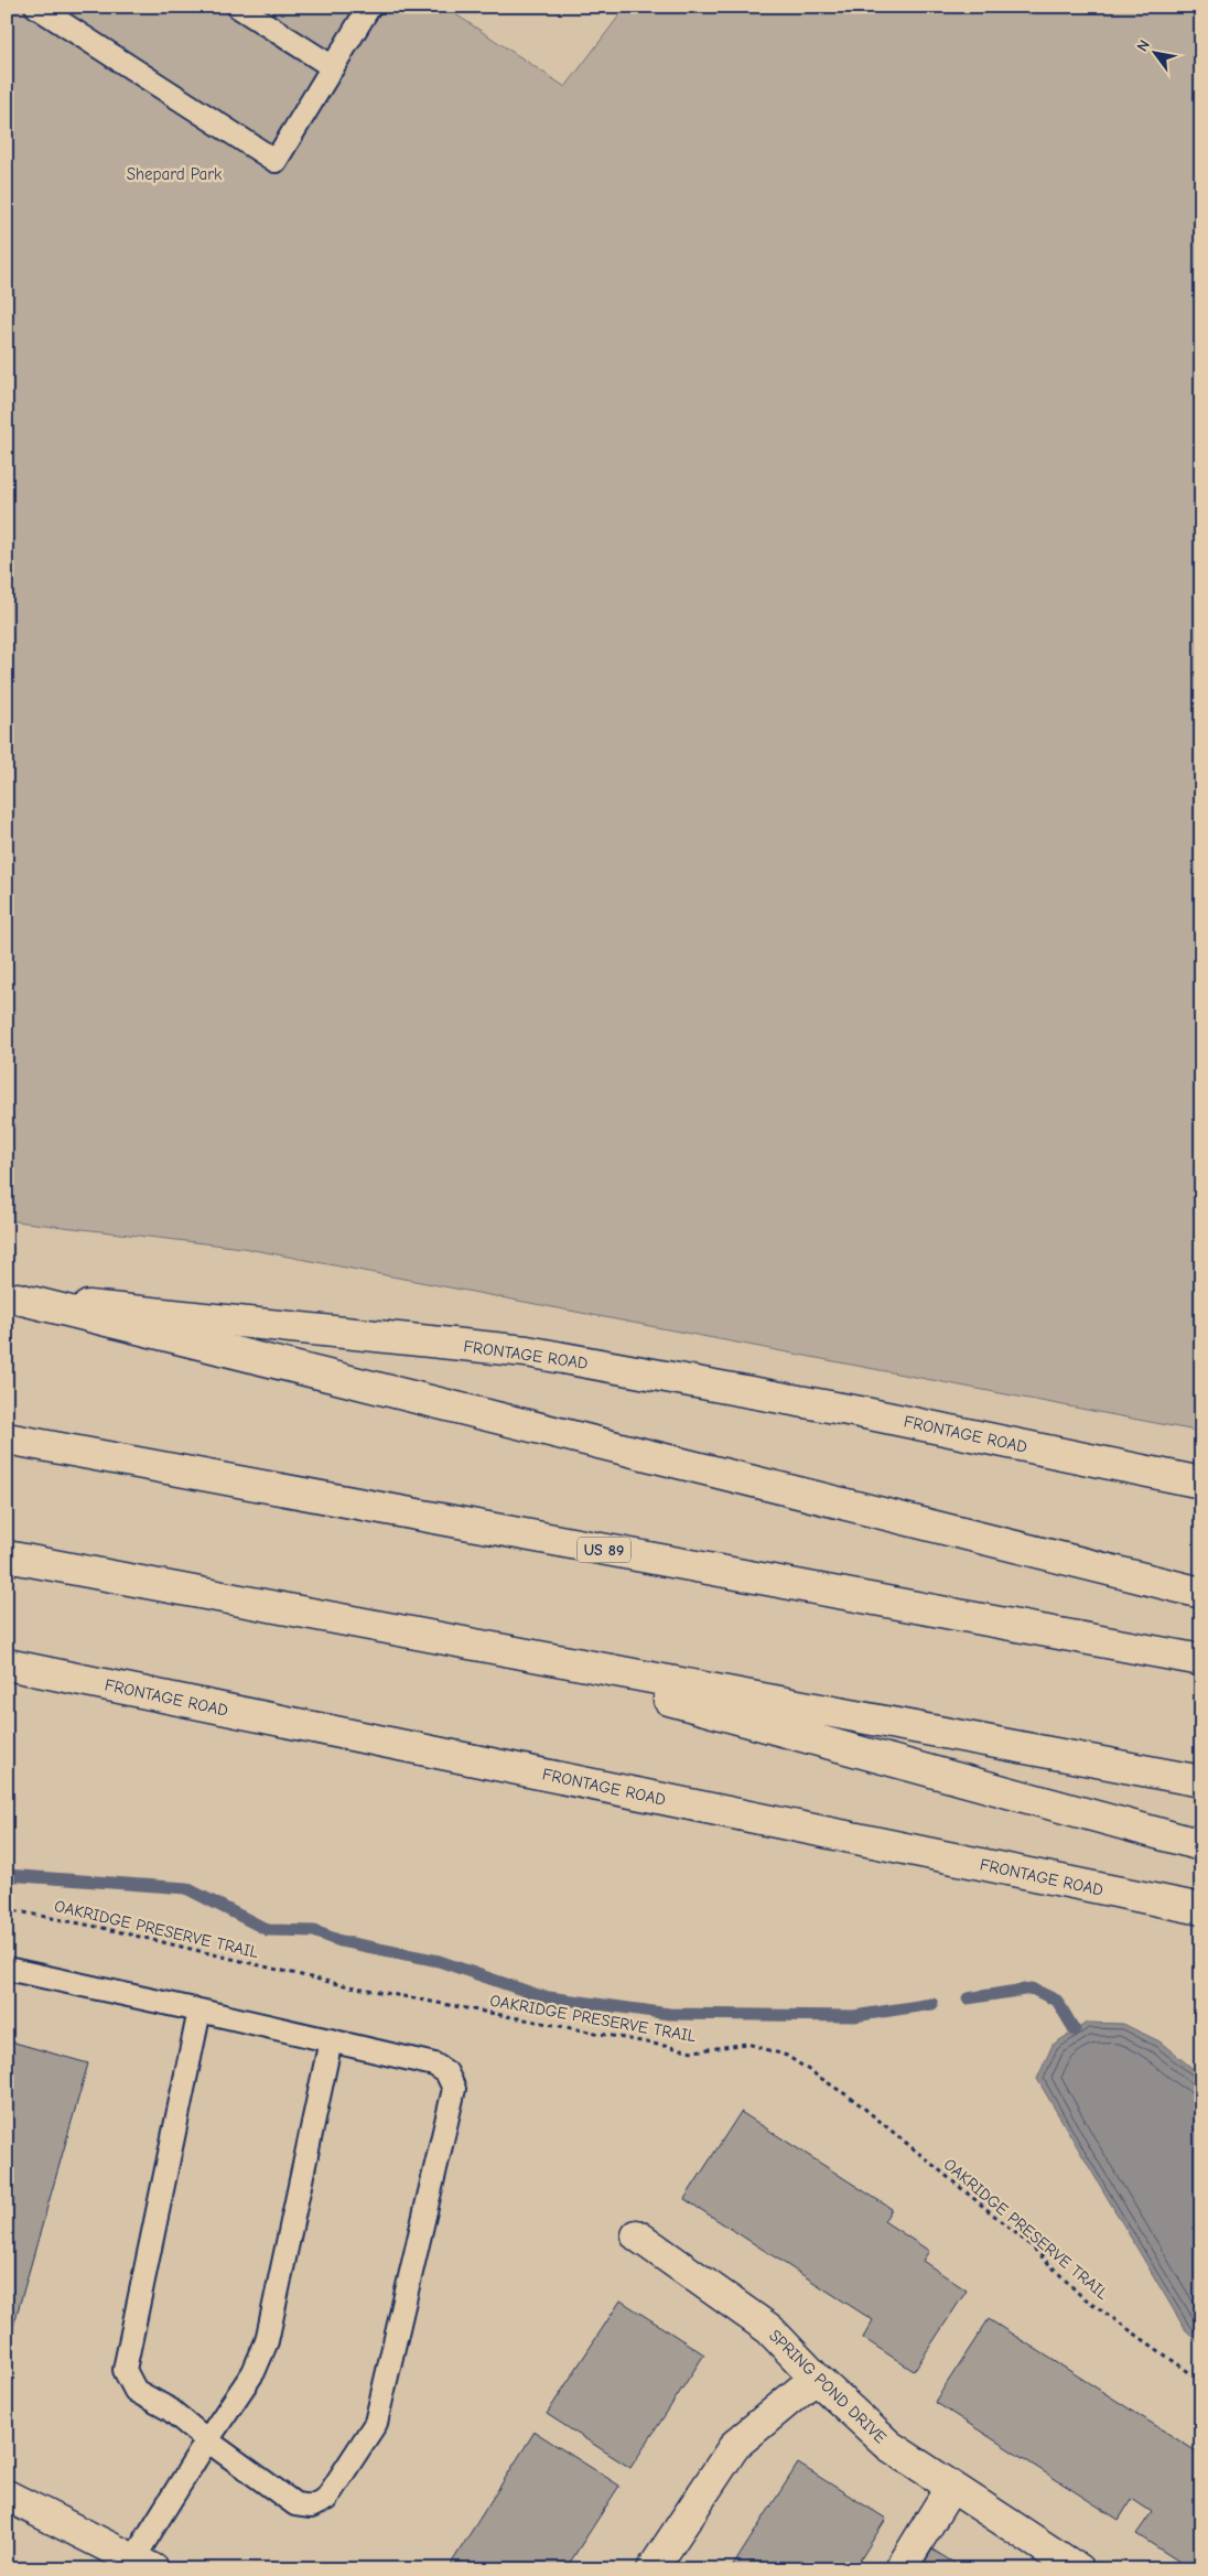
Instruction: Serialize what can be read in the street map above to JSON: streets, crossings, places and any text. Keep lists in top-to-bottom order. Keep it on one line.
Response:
{"streets":{"main road":["FRONTAGE ROAD","US 89","SPRING POND DRIVE"],"path":["OAKRIDGE PRESERVE TRAIL"]},"parks":["Shepard Park"],"north":"top left"}
